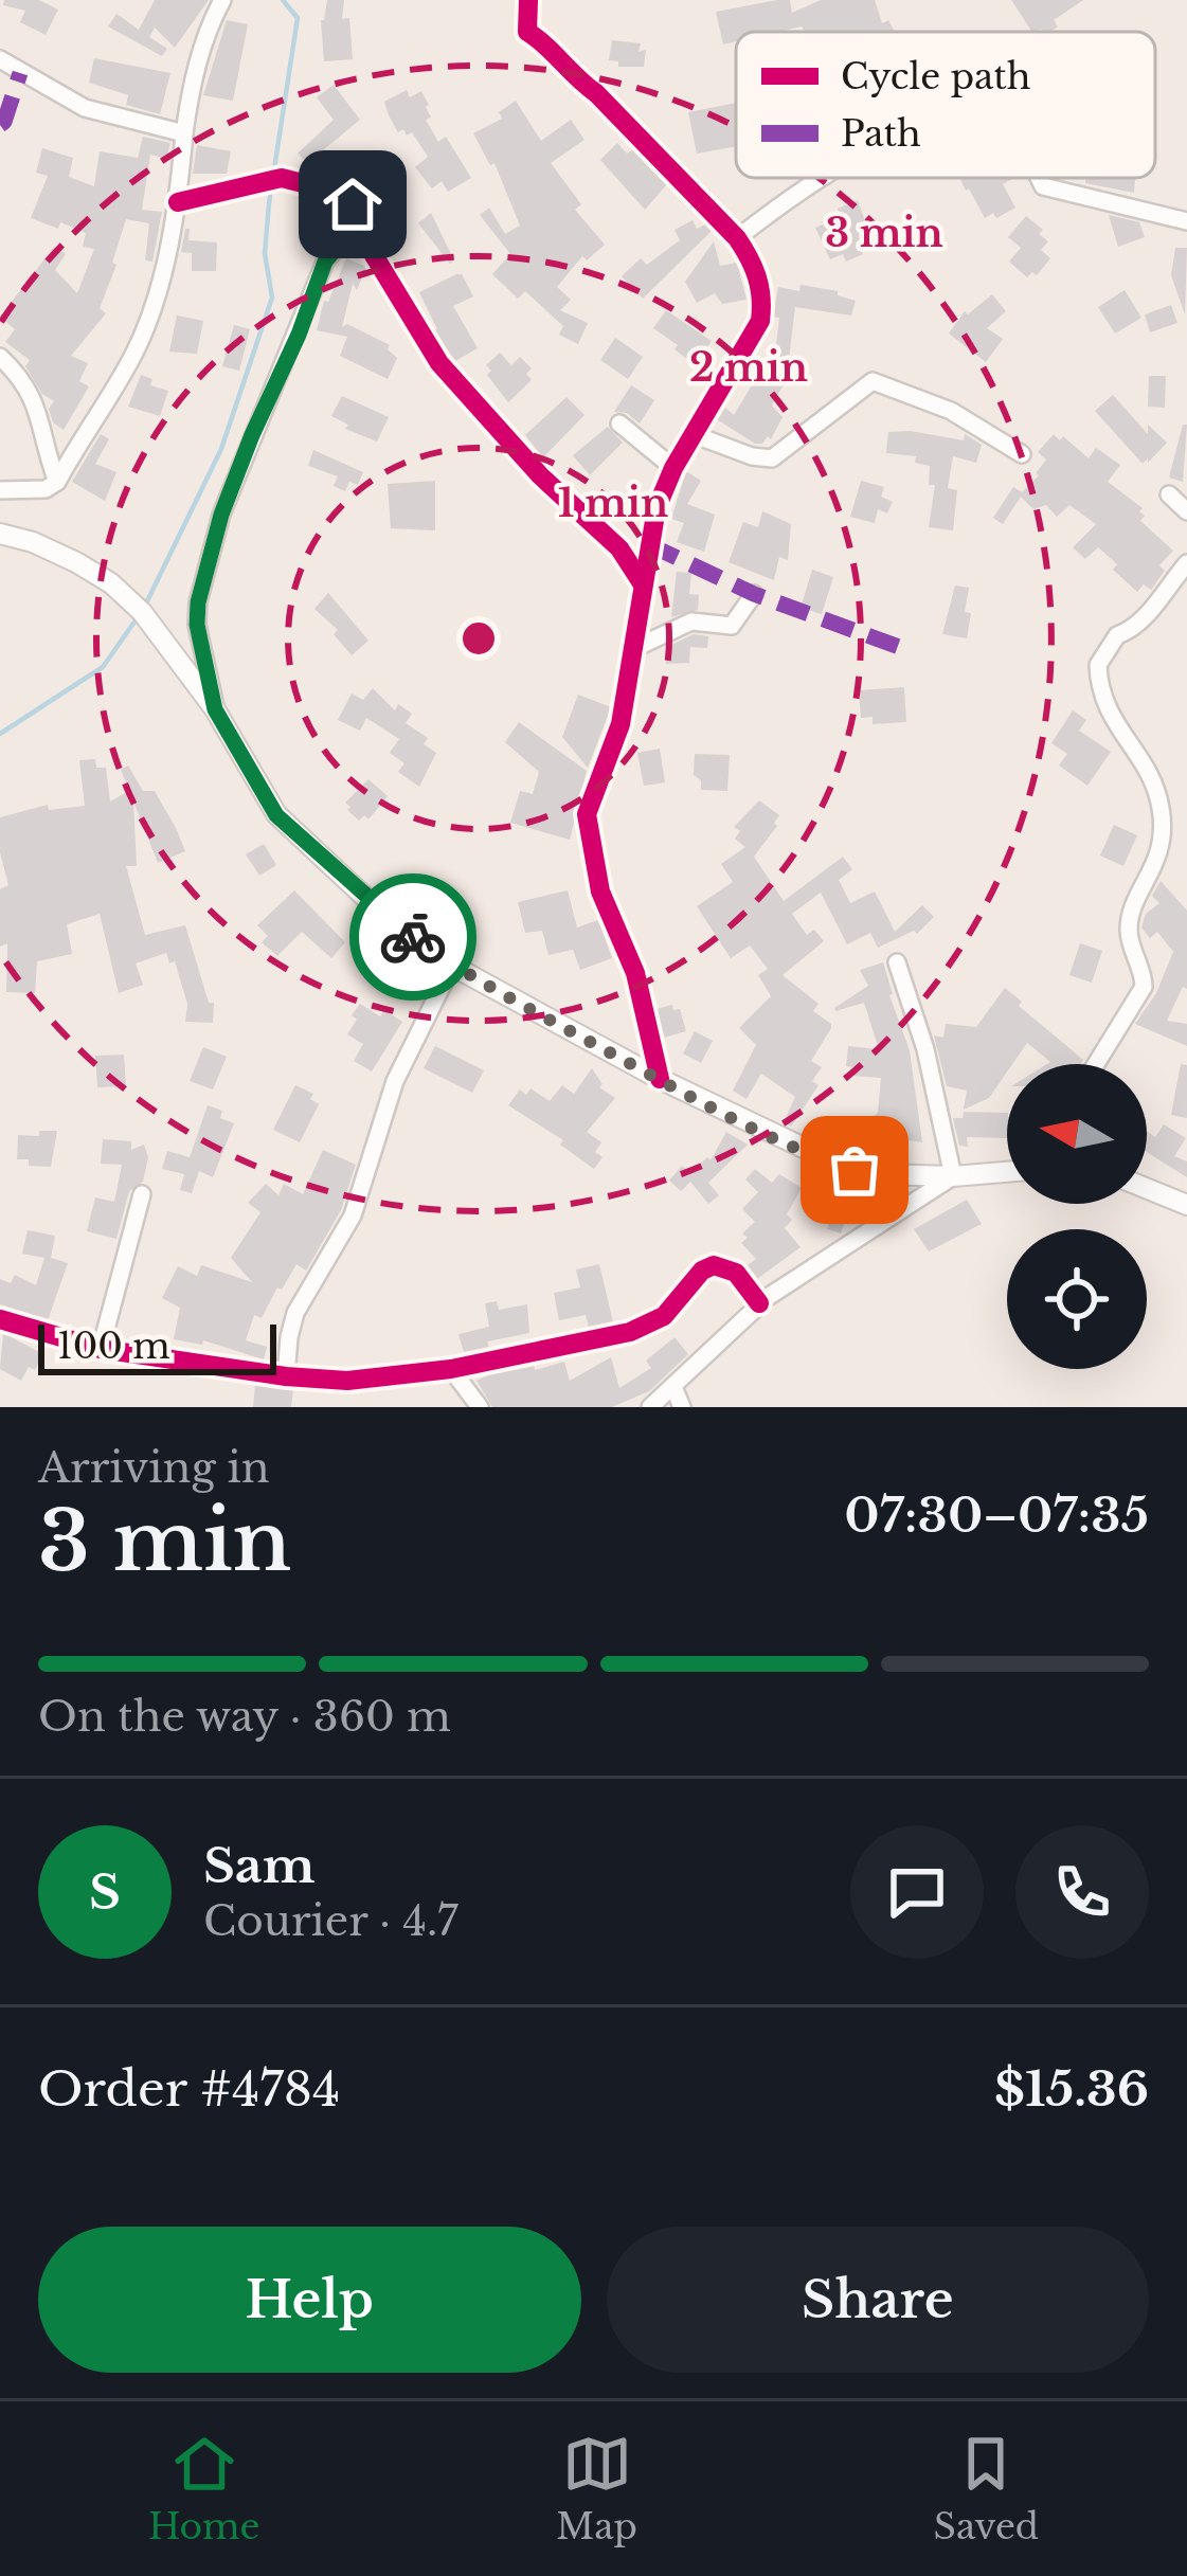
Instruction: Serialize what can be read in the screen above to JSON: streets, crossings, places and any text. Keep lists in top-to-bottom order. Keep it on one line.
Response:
{"legend":["Cycle path","Path"],"scale_bar":"100 m","north":"left","page":{"scale":"100 m","heading":["3 min","Arriving in","07:30–07:35"],"panel":["Sam","Courier · 4.7","Order #4784","$15.36"],"bar":"On the way · 360 m","round":"S","buttons":["Help","Share"],"tabs":["Home","Map","Saved"]},"rings":["3 min","2 min","1 min"]}
